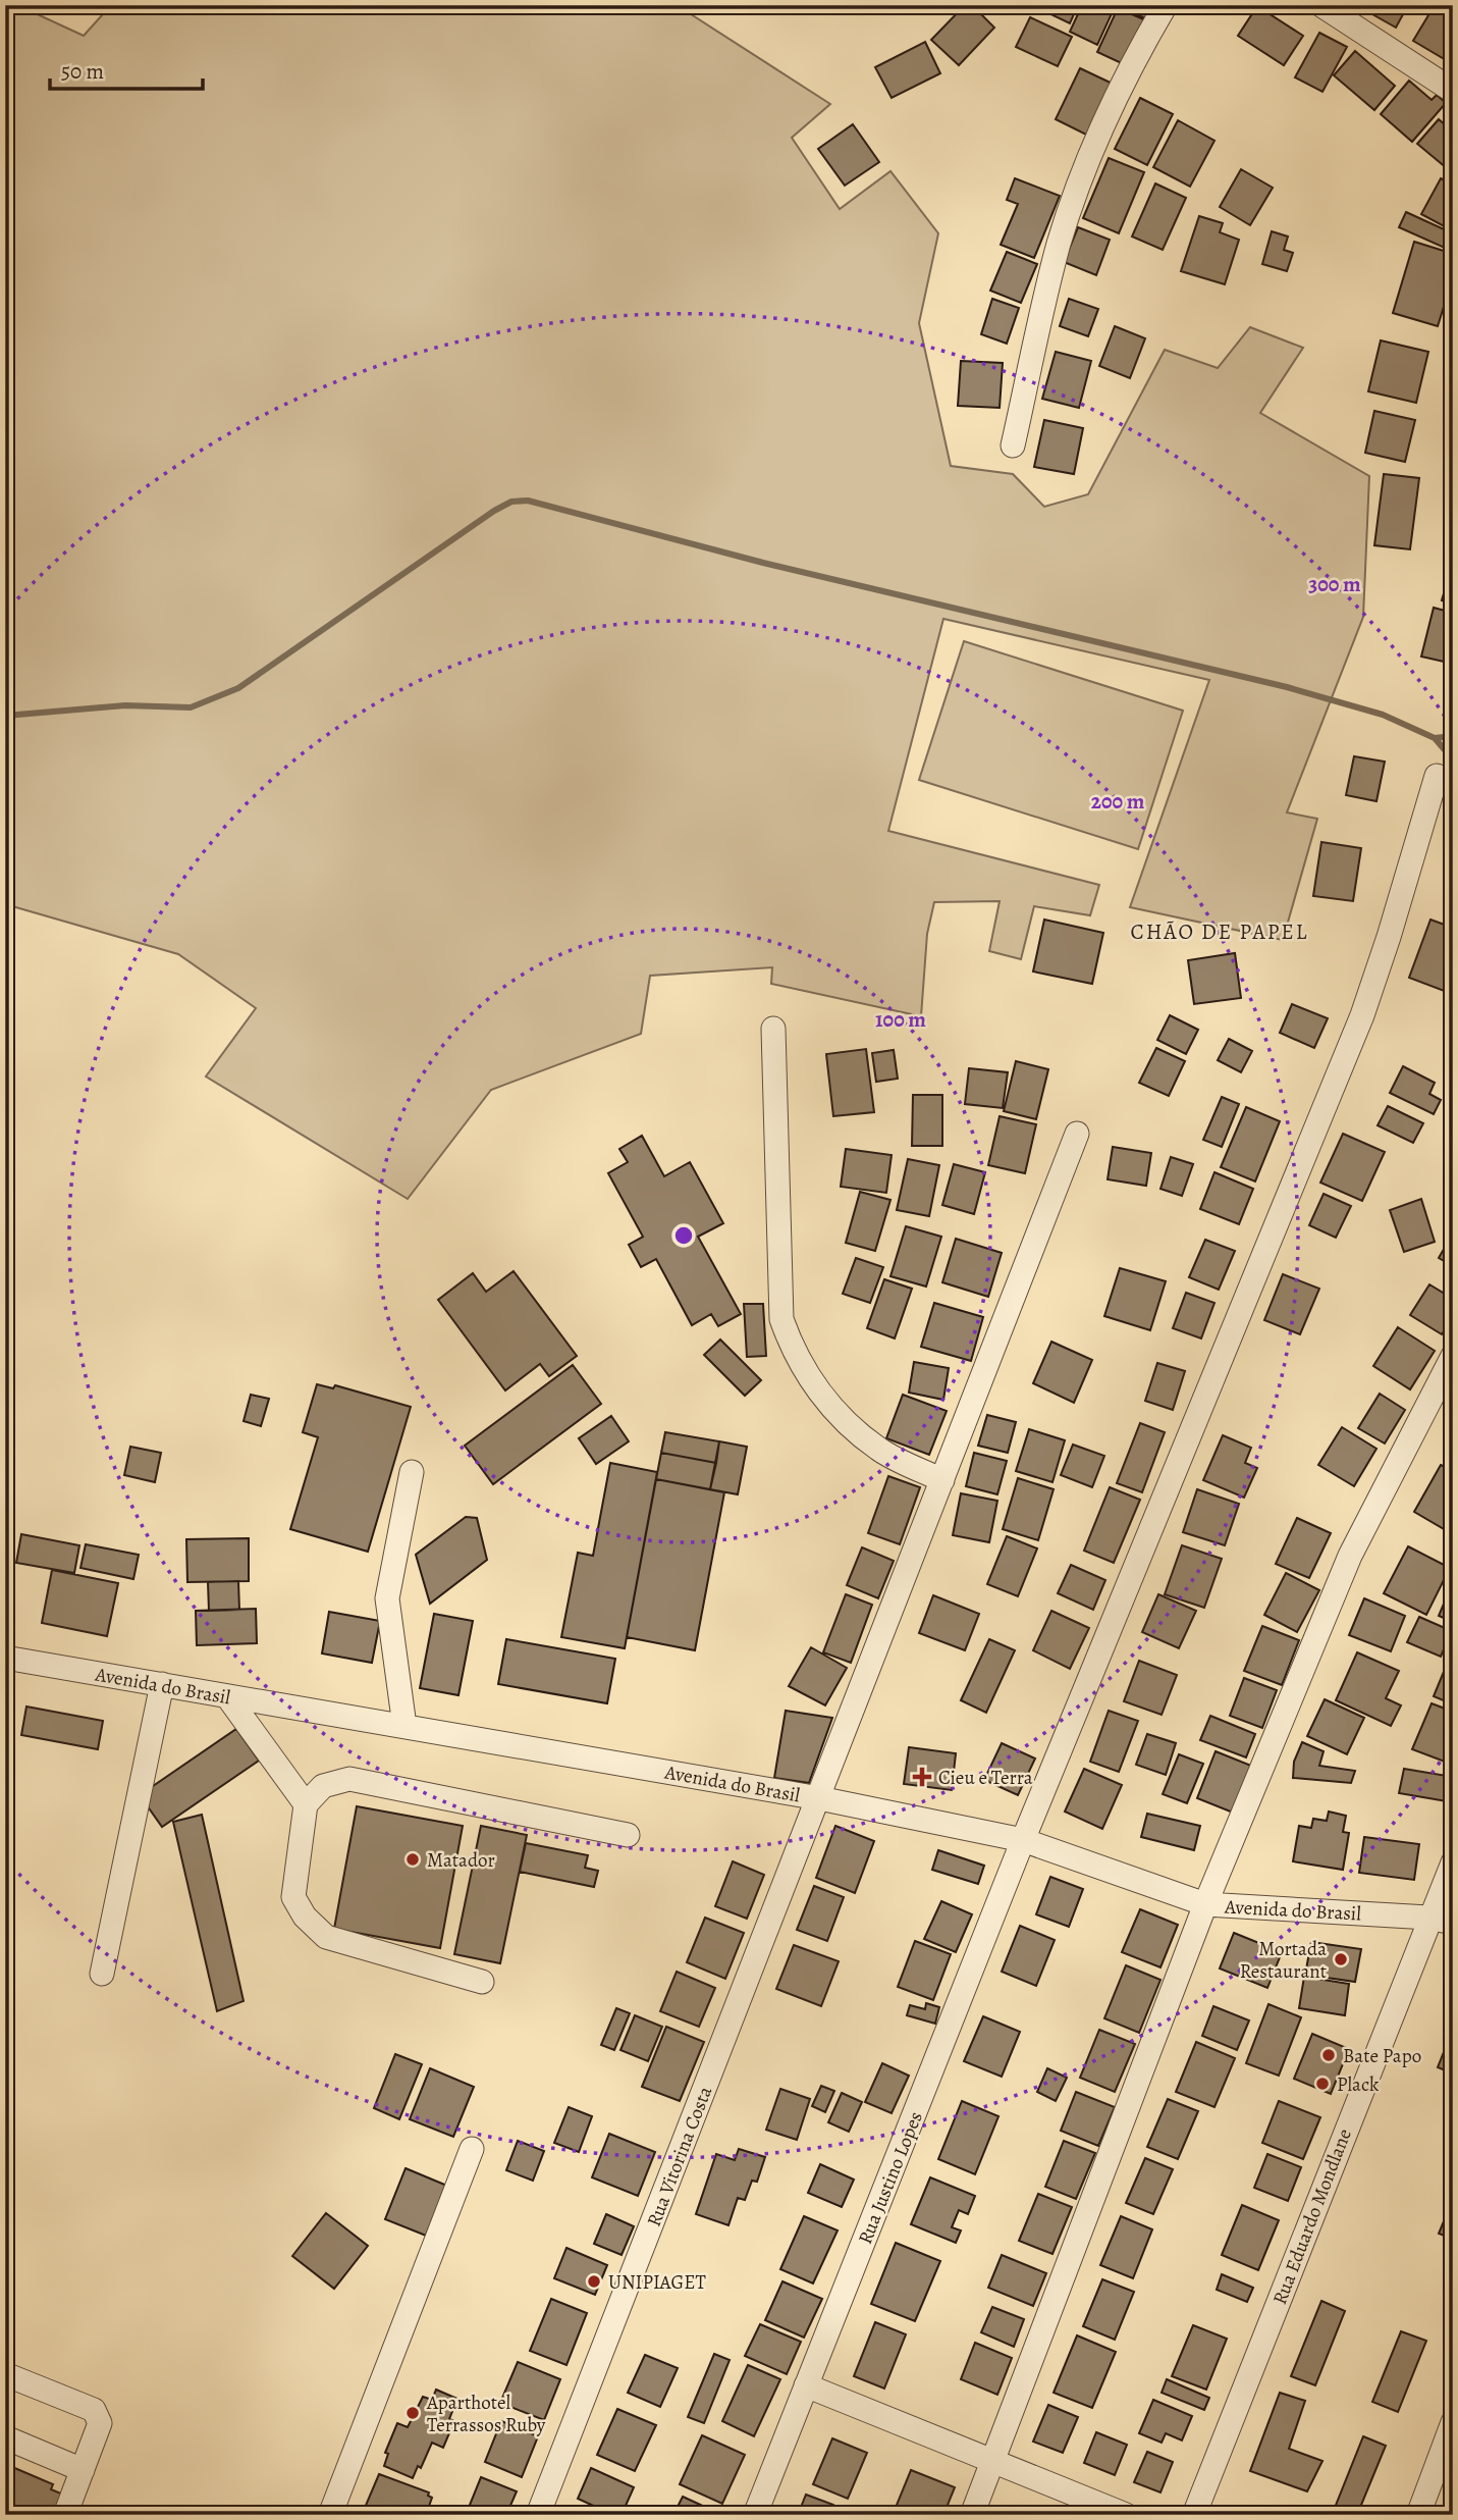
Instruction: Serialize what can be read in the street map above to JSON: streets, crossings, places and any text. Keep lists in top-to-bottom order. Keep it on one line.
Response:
{"streets":{"street":["Avenida do Brasil","Rua Vitorina Costa","Rua Justino Lopes","Rua Eduardo Mondlane"]},"crossings":[["Avenida do Brasil","Rua Vitorina Costa"],["Avenida do Brasil","Rua Justino Lopes"],["Avenida do Brasil","Rua Eduardo Mondlane"]],"districts":["CHÃO DE PAPEL"],"places":{"health":["Cieu e Terra"],"other":["Matador","Mortada Restaurant","Bate Papo","Plack","UNIPIAGET","Aparthotel Terrassos Ruby"]},"scale_bar":"50 m","rings":["300 m","200 m","100 m"]}
